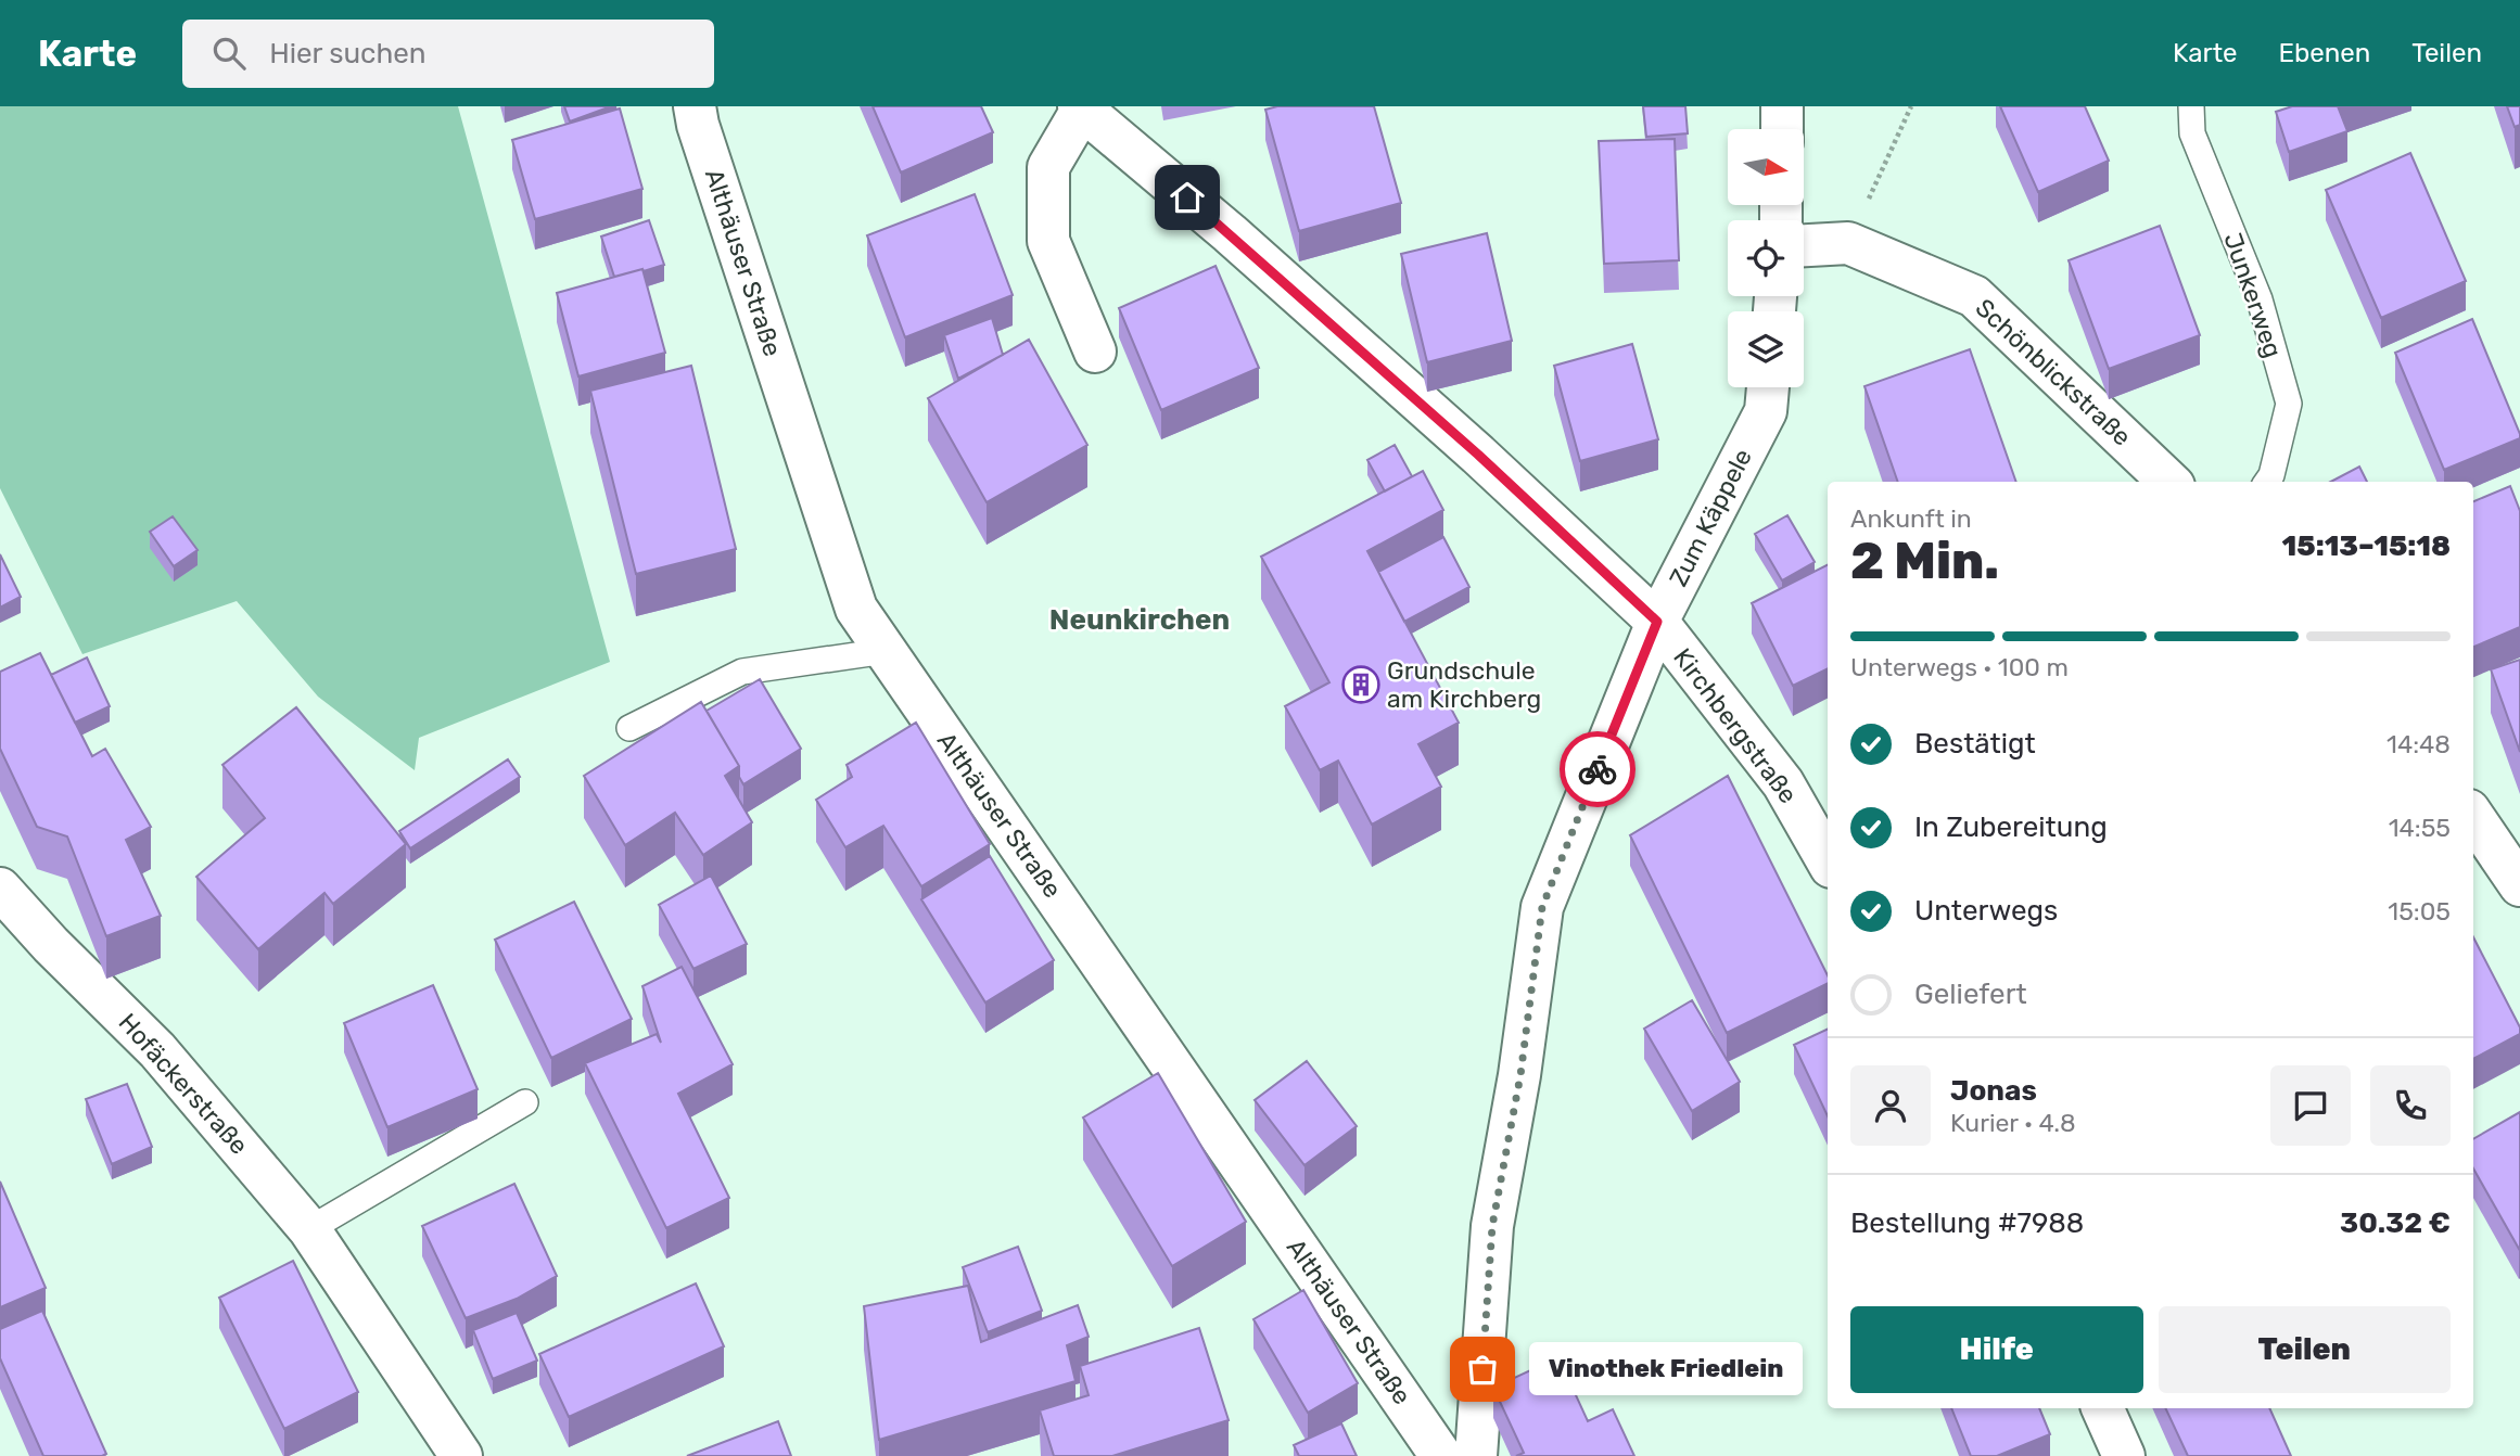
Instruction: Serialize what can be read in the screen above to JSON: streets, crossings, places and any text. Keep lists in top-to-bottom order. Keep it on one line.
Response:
{"streets":{"street":["Althäuser Straße","Schönblickstraße","Zum Käppele","Kirchbergstraße","Hofäckerstraße"],"lane":["Junkerweg"]},"crossings":[["Zum Käppele","Kirchbergstraße"]],"districts":["Neunkirchen"],"places":{"building":["Grundschule am Kirchberg"],"other":["Vinothek Friedlein"]},"north":"right","page":{"header":"Karte","search":"Hier suchen","nav":["Karte","Ebenen","Teilen"],"heading":["2 Min.","Ankunft in","15:13–15:18"],"panel":["Jonas","Kurier · 4.8","Bestellung #7988","30.32 €"],"bar":"Unterwegs · 100 m","list":[["Bestätigt","14:48"],["In Zubereitung","14:55"],["Unterwegs","15:05"],"Geliefert"],"buttons":["Hilfe","Teilen"],"bubble":"Vinothek Friedlein"}}
